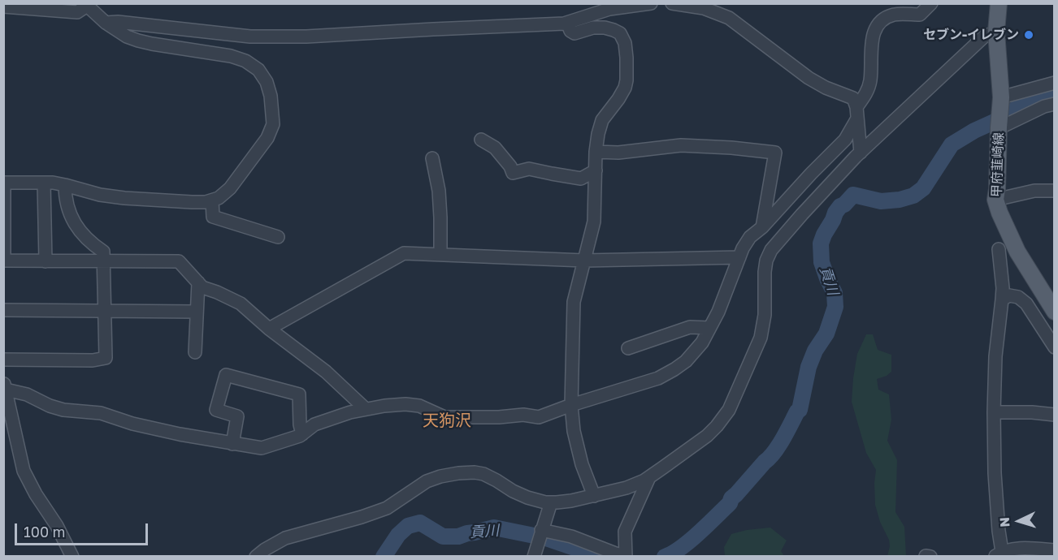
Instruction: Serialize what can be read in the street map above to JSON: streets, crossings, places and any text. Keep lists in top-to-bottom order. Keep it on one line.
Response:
{"streets":{"main road":["甲府韮崎線"]},"districts":["天狗沢"],"water":["貢川"],"places":["セブン-イレブン"],"scale_bar":"100 m","north":"left"}
